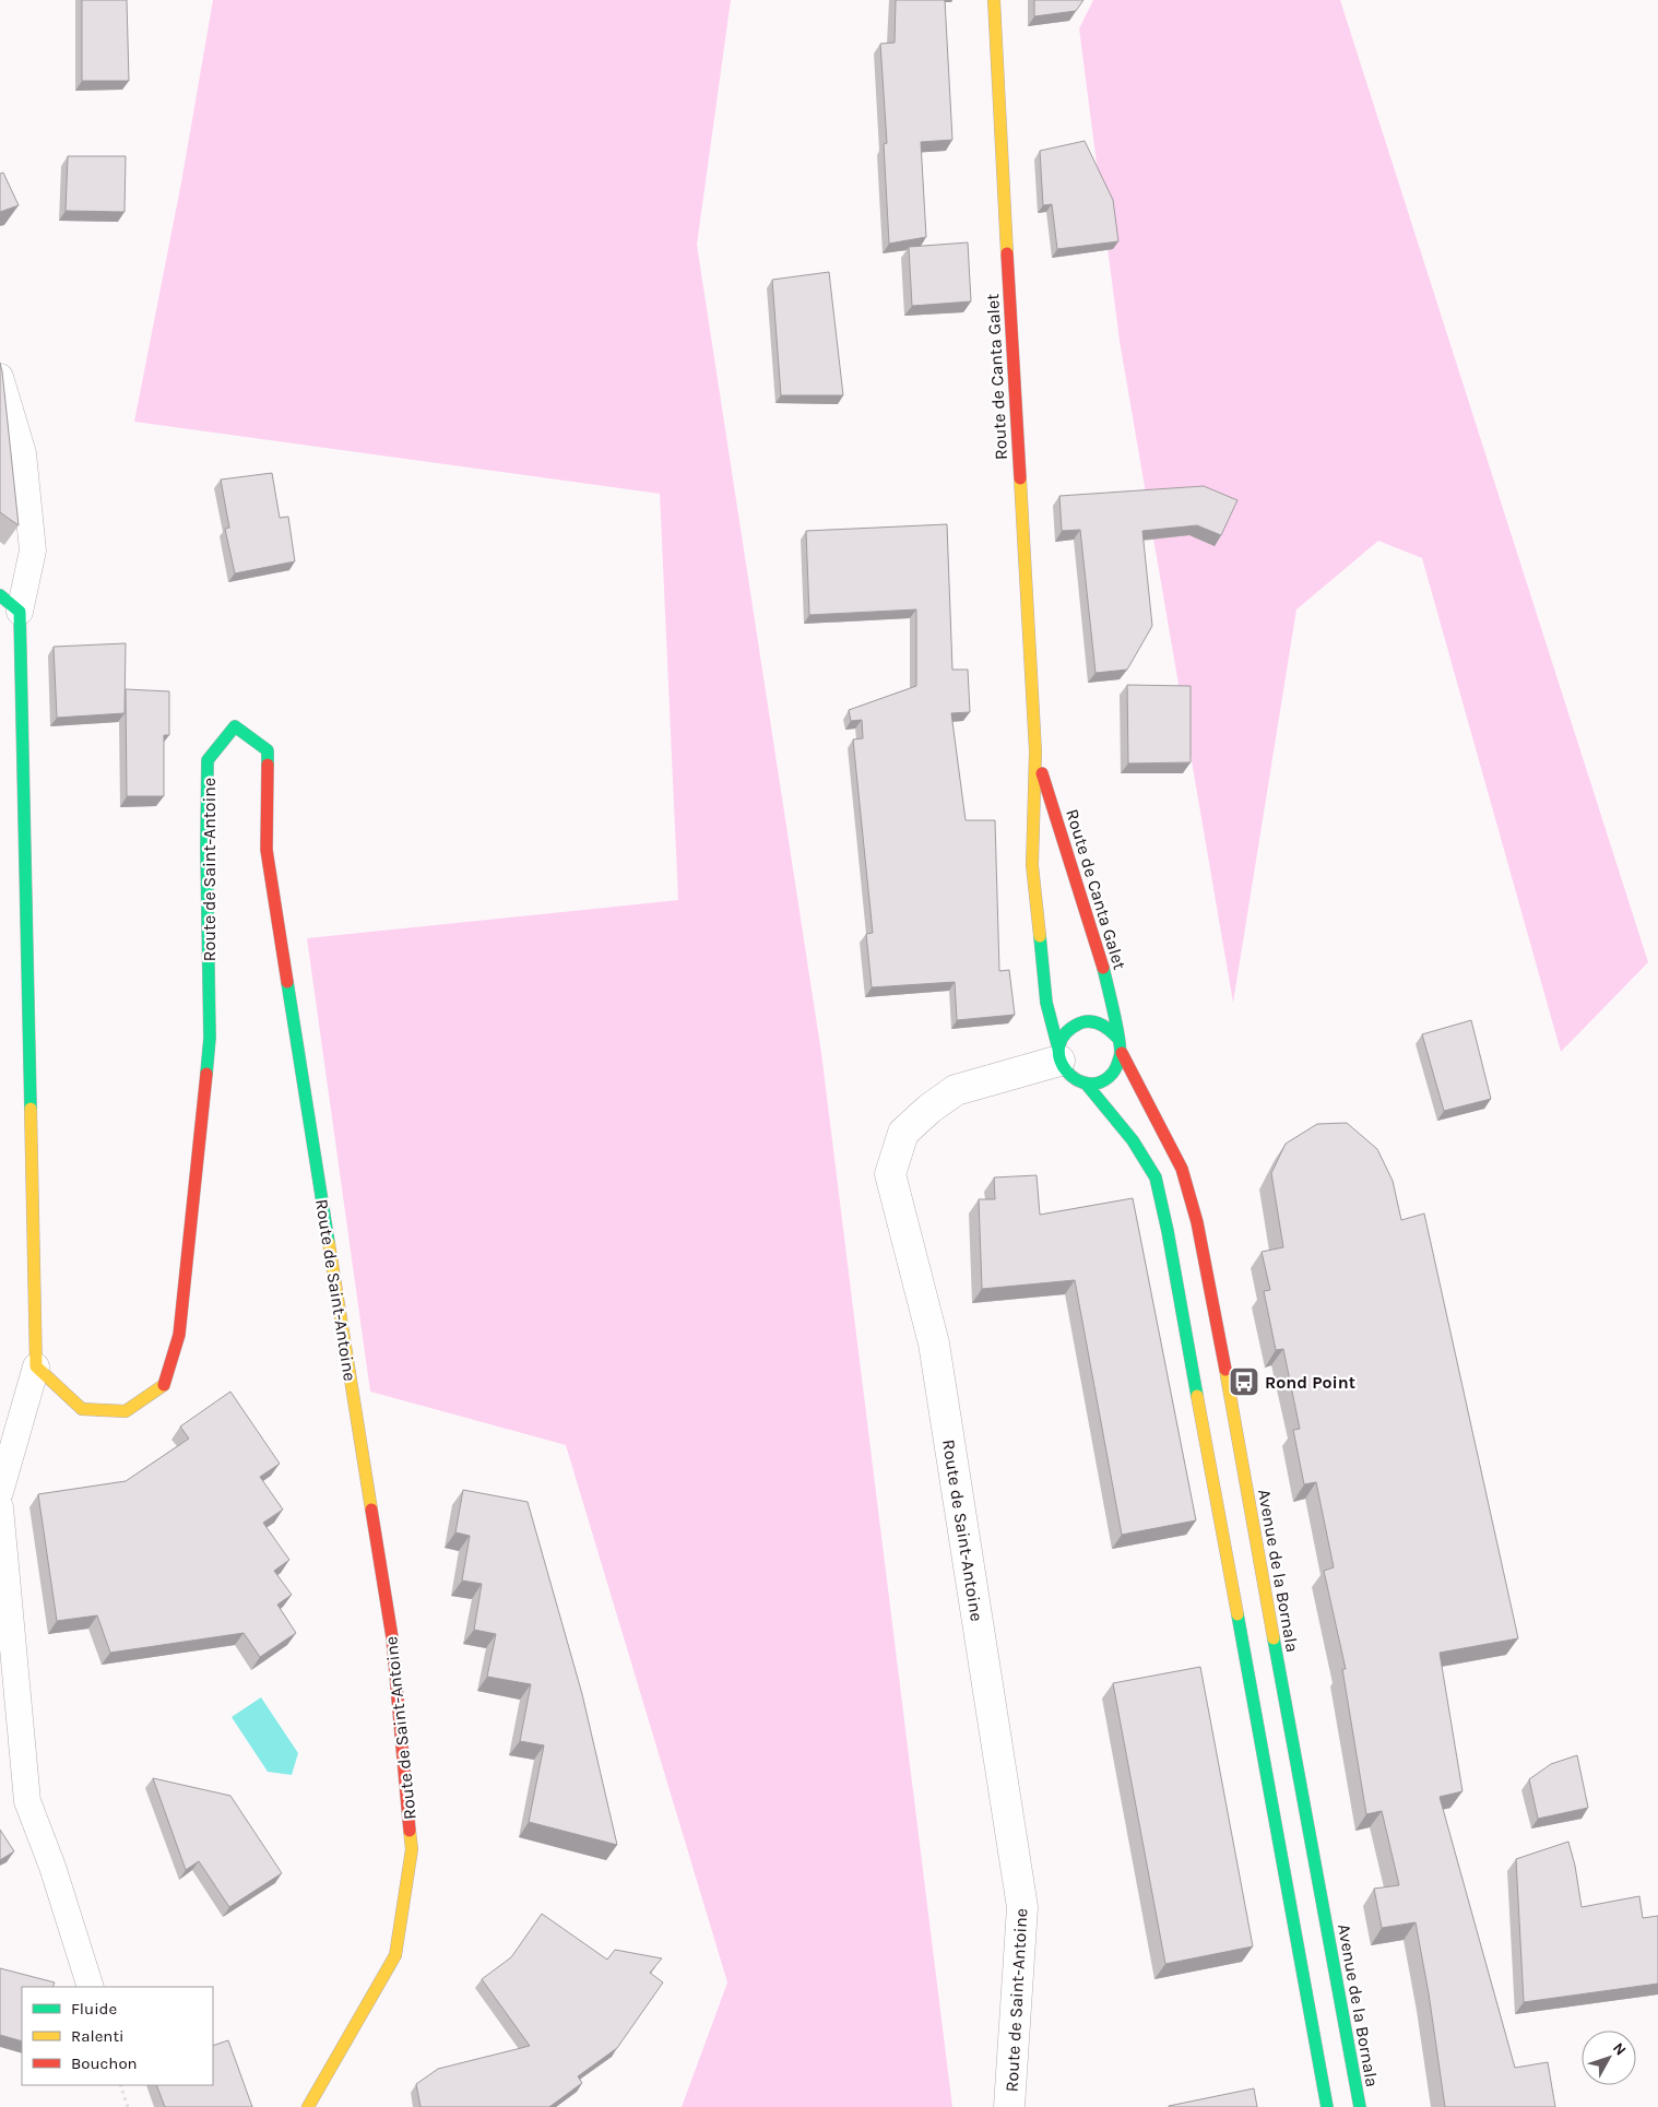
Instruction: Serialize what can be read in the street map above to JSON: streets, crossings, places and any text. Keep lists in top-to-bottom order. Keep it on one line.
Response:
{"streets":{"main road":["Route de Canta Galet","Route de Saint-Antoine","Avenue de la Bornala"]},"crossings":[["Route de Canta Galet","Route de Saint-Antoine"],["Route de Canta Galet","Avenue de la Bornala"],["Route de Saint-Antoine","Avenue de la Bornala"]],"places":{"bus stop":["Rond Point"]},"legend":["Fluide","Ralenti","Bouchon"],"north":"top right"}
